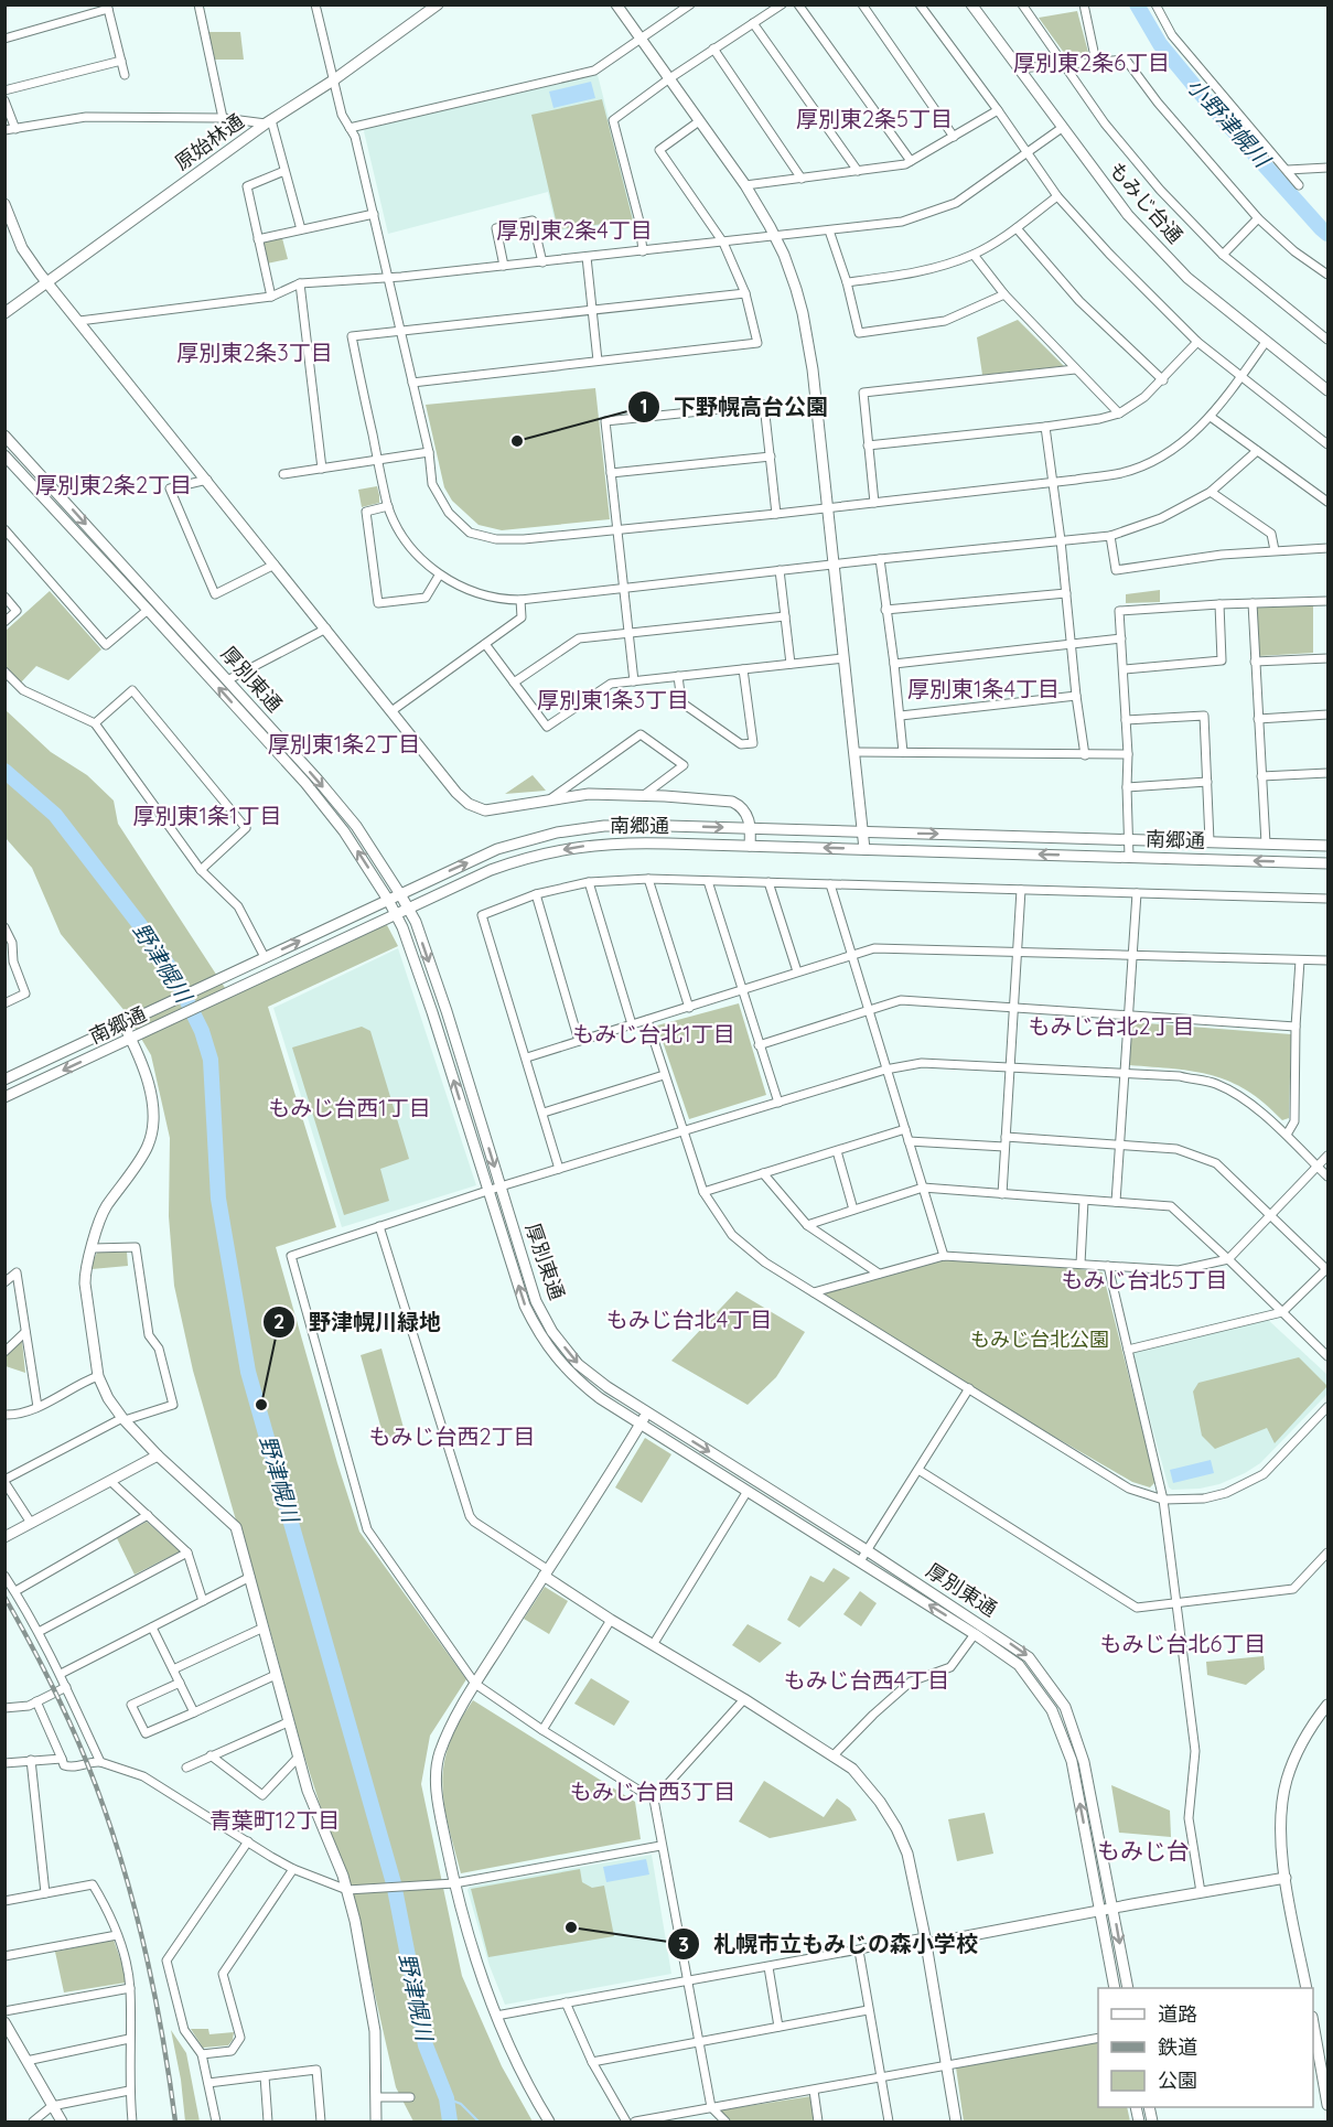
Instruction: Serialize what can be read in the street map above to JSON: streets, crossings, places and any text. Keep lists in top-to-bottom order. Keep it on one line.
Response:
{"streets":{"street":["原始林通","もみじ台通","厚別東通","南郷通"]},"crossings":[["厚別東通","南郷通"]],"districts":["厚別東2条6丁目","厚別東2条5丁目","厚別東2条4丁目","厚別東2条3丁目","厚別東2条2丁目","厚別東1条4丁目","厚別東1条3丁目","厚別東1条2丁目","厚別東1条1丁目","もみじ台北2丁目","もみじ台北1丁目","もみじ台西1丁目","もみじ台北5丁目","もみじ台北4丁目","もみじ台西2丁目","もみじ台北6丁目","もみじ台西4丁目","もみじ台西3丁目","青葉町12丁目","もみじ台"],"water":["小野津幌川","野津幌川"],"parks":["もみじ台北公園"],"places":["下野幌高台公園","野津幌川緑地","札幌市立もみじの森小学校"],"legend":["道路","鉄道","公園"]}
